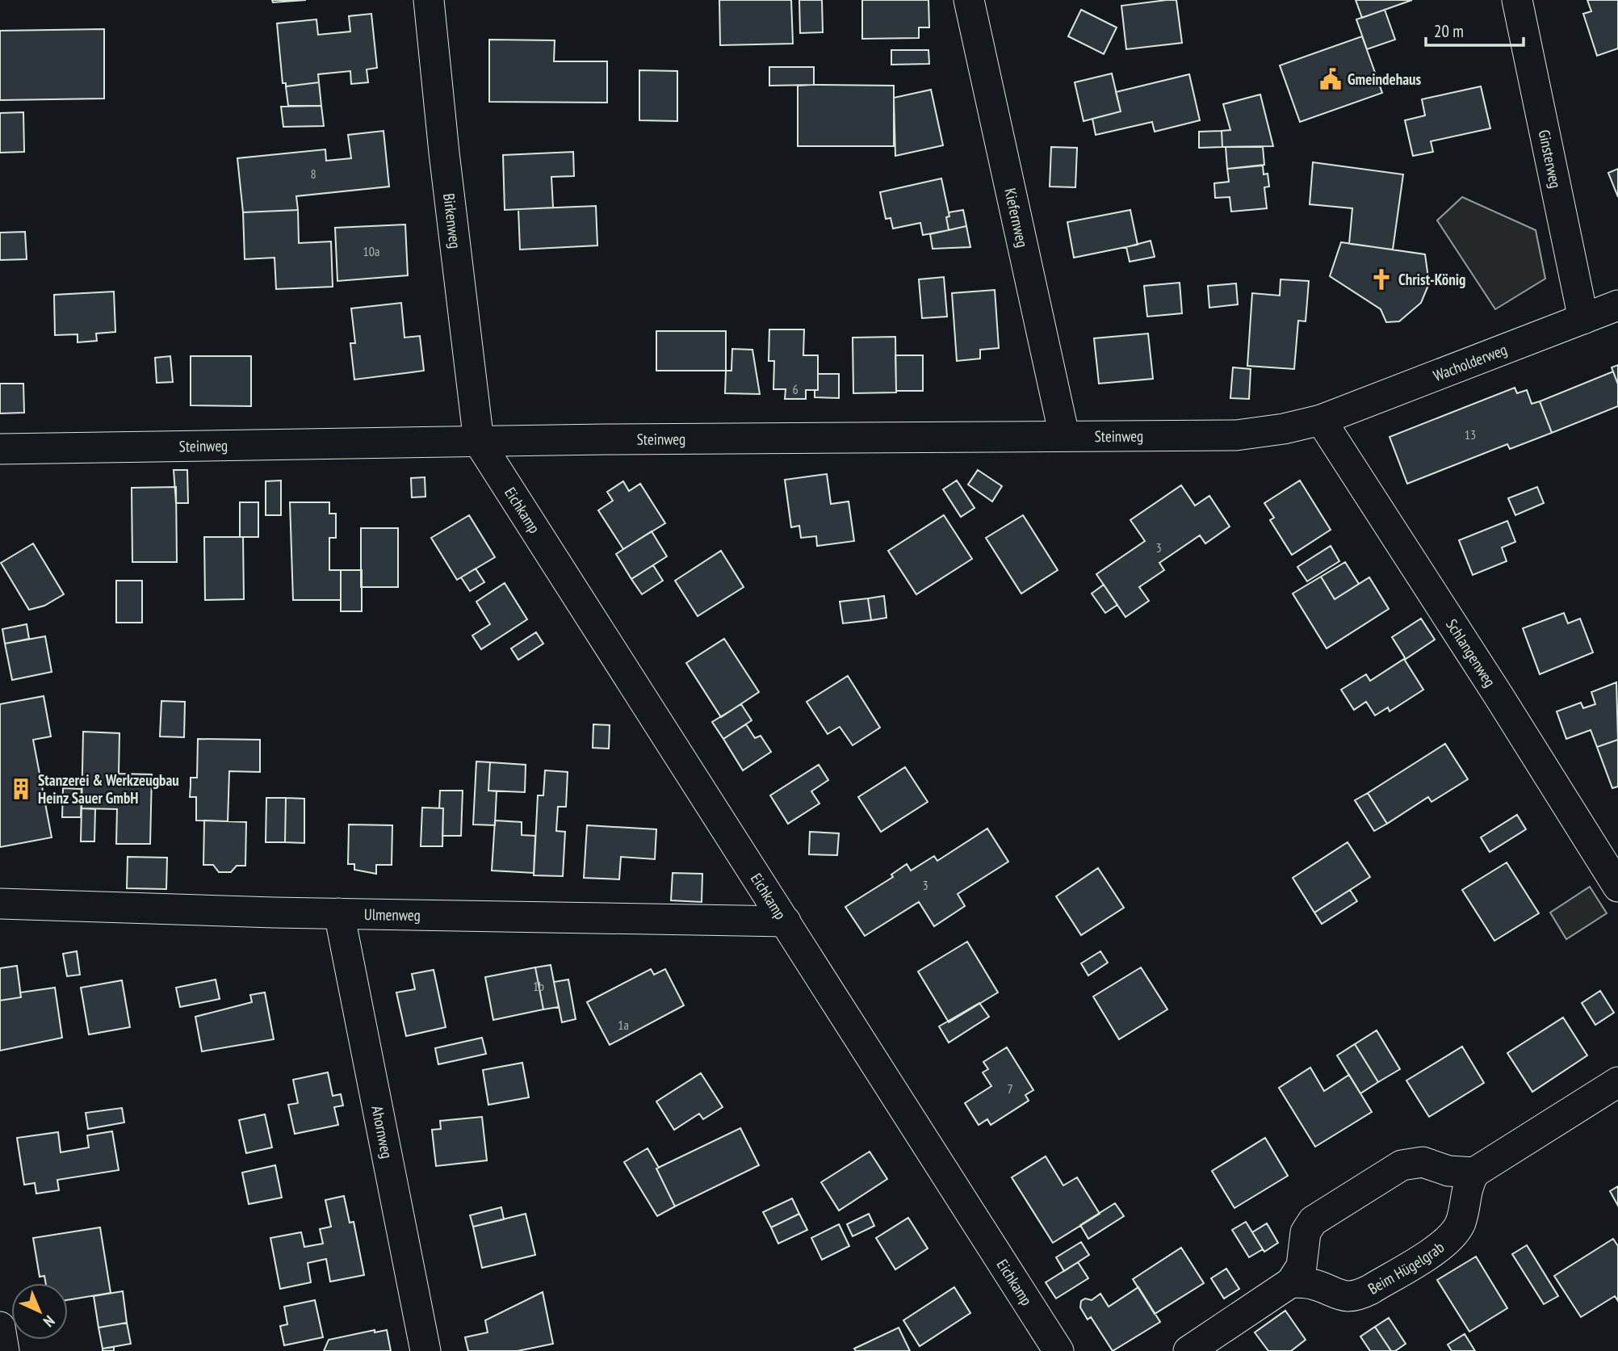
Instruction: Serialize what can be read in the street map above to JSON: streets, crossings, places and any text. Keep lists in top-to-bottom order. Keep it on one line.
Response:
{"streets":{"street":["Ginsterweg","Kiefernweg","Birkenweg","Wacholderweg","Steinweg","Eichkamp","Schlangenweg","Ulmenweg","Ahornweg","Beim Hügelgrab"]},"crossings":[["Ginsterweg","Wacholderweg"],["Kiefernweg","Steinweg"],["Birkenweg","Steinweg"],["Birkenweg","Eichkamp"],["Wacholderweg","Steinweg"],["Wacholderweg","Schlangenweg"],["Steinweg","Eichkamp"],["Steinweg","Schlangenweg"],["Eichkamp","Ulmenweg"],["Ulmenweg","Ahornweg"]],"places":{"public building":["Gmeindehaus"],"church":["Christ-König"],"building":["Stanzerei & Werkzeugbau Heinz Sauer GmbH"]},"house_numbers":["8","10a","6","13","3","3","1b","1a","7"],"scale_bar":"20 m","north":"bottom right"}
